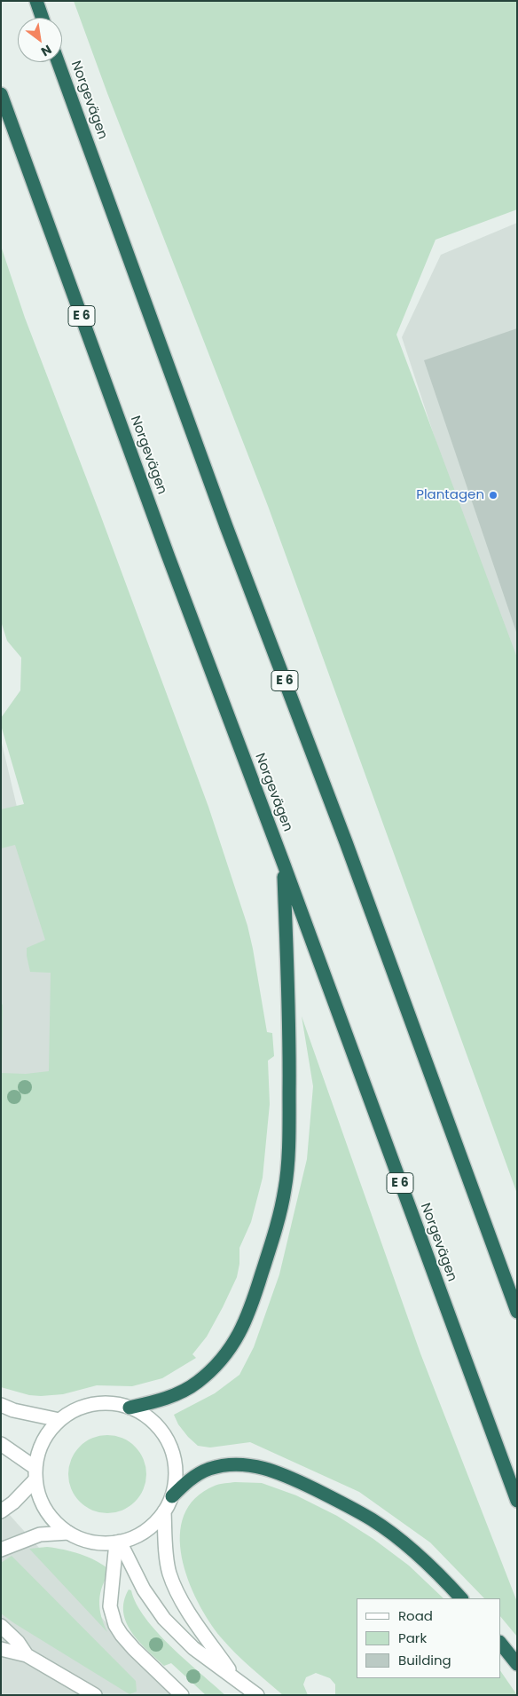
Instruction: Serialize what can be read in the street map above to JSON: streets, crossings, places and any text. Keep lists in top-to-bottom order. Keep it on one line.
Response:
{"streets":{"highway":["Norgevägen","E 6"]},"places":["Plantagen"],"legend":["Road","Park","Building"],"north":"bottom right"}
